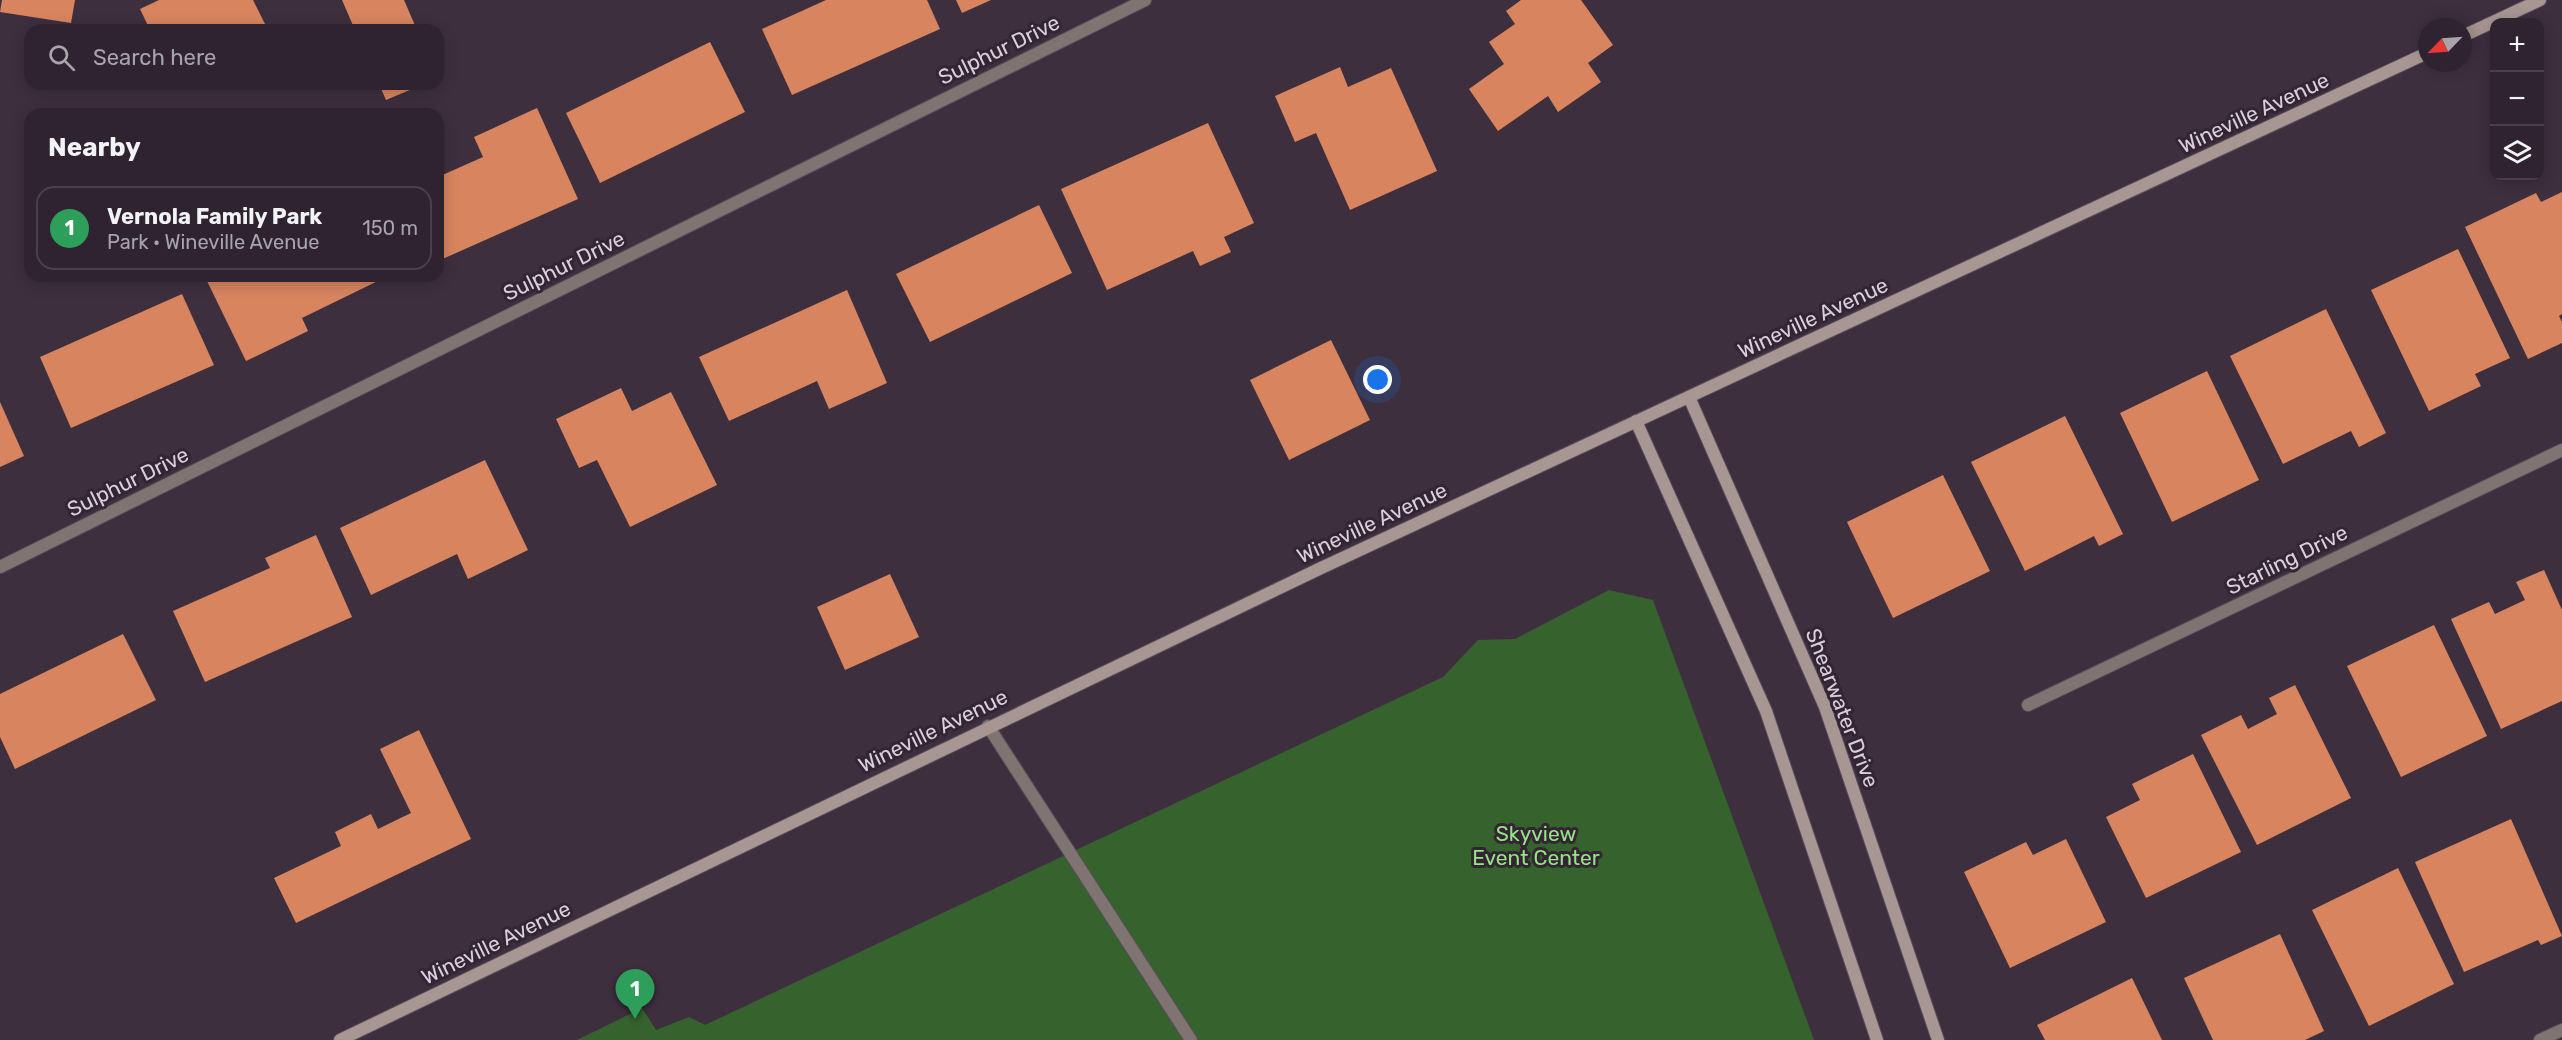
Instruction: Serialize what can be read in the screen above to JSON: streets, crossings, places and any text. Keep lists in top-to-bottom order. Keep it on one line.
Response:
{"streets":{"main road":["Wineville Avenue","Shearwater Drive"],"street":["Sulphur Drive","Starling Drive"]},"crossings":[["Wineville Avenue","Shearwater Drive"]],"parks":["Skyview Event Center"],"north":"bottom left","page":{"map_buttons":["+","−"],"search":"Search here","heading":"Nearby","list":[{"mark":"1","name":"Vernola Family Park","note":"Park · Wineville Avenue","value":"150 m"}],"pins":"1"}}
